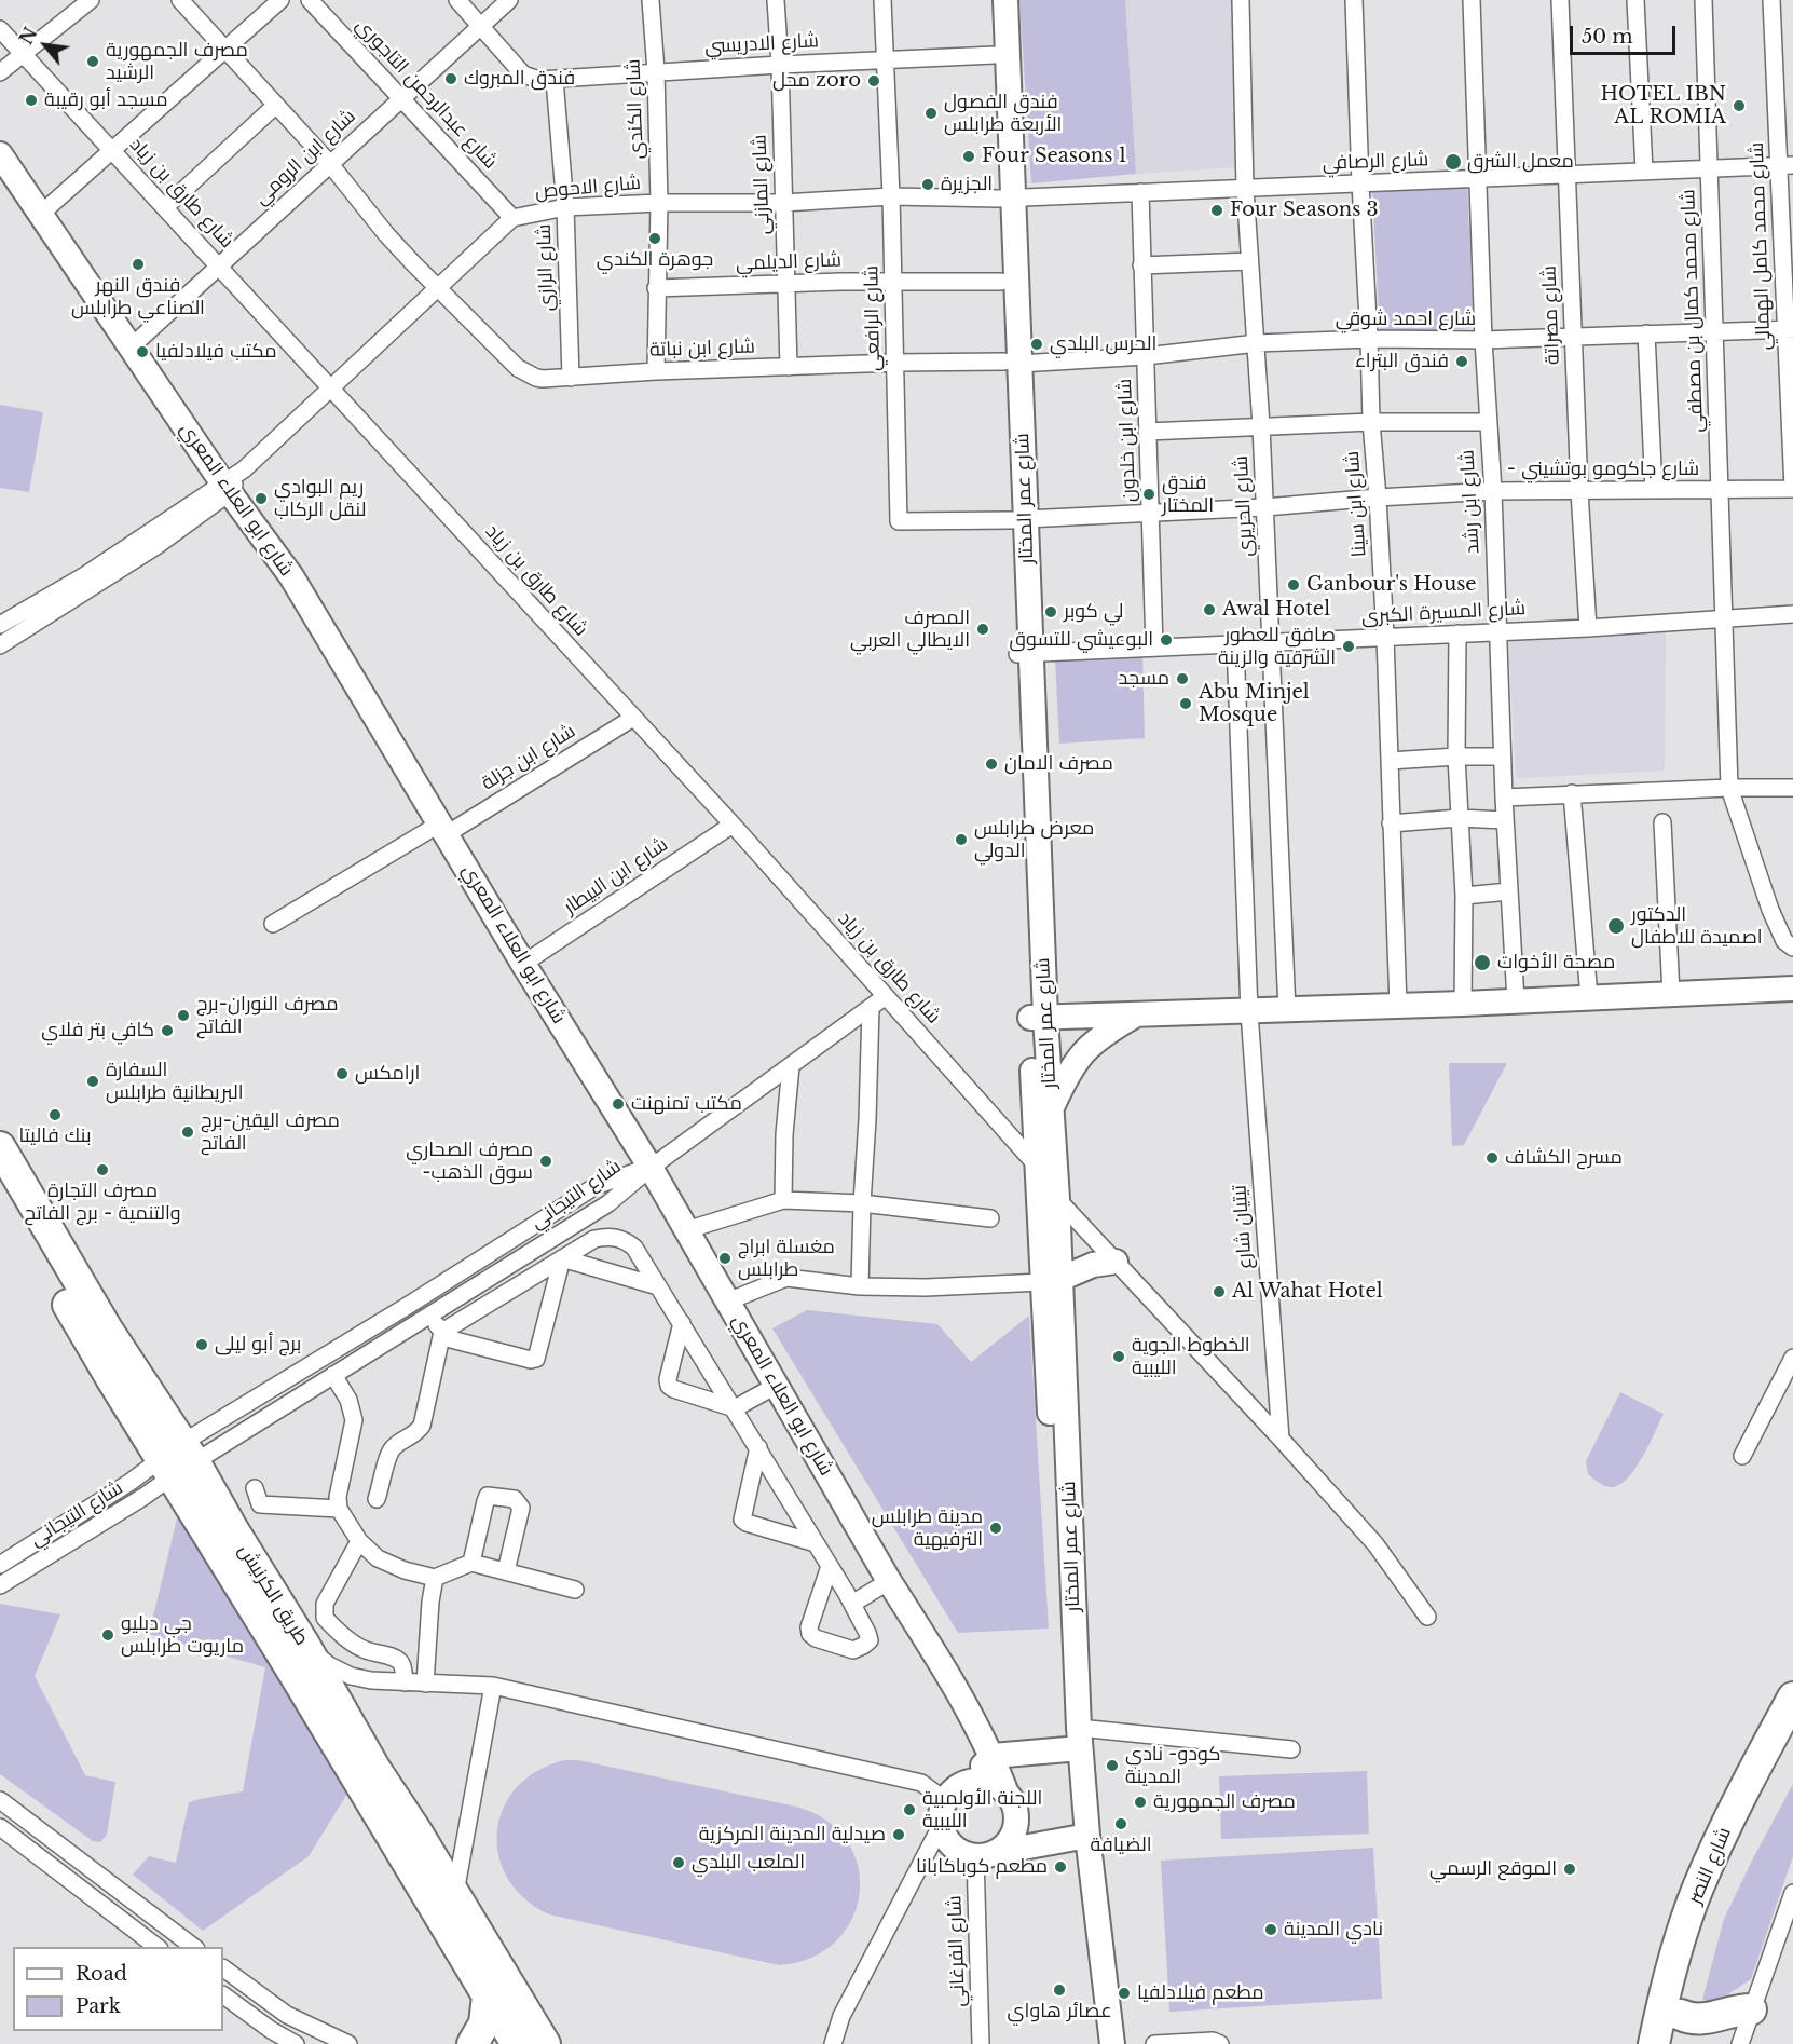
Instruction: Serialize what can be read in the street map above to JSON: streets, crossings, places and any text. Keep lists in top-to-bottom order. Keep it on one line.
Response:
{"streets":{"highway":["طريق الكرنيش","شارع النصر"],"street":["شارع الادريسي","شارع عبدالرحمن التاجوري","شارع الكندي","شارع ابن الرومي","شارع الرصافي","شارع المازني","شارع الاحوص","شارع طارق بن زياد","شارع محمد كامل الهمالي","شارع الديلمي","شارع الرازي","شارع محمد كمال بن مصطفي","شارع مصراتة","شارع الرافعي","شارع احمد شوقي","شارع ابن نباتة","شارع ابن خلدون","- شارع جاكومو بوتشيني","شارع عمر المختار","شارع ابو العلاء المعري","شارع ابن رشد","شارع ابن سينا","شارع الحريري","شارع المسيرة الكبرى","شارع ابن جزلة","شارع ابن البيطار","شارع التيجاني","تيتيان شارع","شارع الفرغاني"]},"crossings":[["شارع الادريسي","شارع الكندي"],["شارع الادريسي","شارع ابن الرومي"],["شارع الادريسي","شارع المازني"],["شارع الادريسي","شارع الرازي"],["شارع الادريسي","شارع الرافعي"],["شارع الادريسي","شارع عمر المختار"],["شارع عبدالرحمن التاجوري","شارع ابن الرومي"],["شارع عبدالرحمن التاجوري","شارع الاحوص"],["شارع الكندي","شارع الاحوص"],["شارع الكندي","شارع الديلمي"],["شارع الكندي","شارع ابن نباتة"],["شارع ابن الرومي","شارع طارق بن زياد"],["شارع ابن الرومي","شارع ابن نباتة"],["شارع ابن الرومي","شارع ابو العلاء المعري"],["شارع الرصافي","شارع الاحوص"],["شارع الرصافي","شارع محمد كامل الهمالي"],["شارع الرصافي","شارع محمد كمال بن مصطفي"],["شارع الرصافي","شارع مصراتة"],["شارع الرصافي","شارع ابن خلدون"],["شارع الرصافي","شارع عمر المختار"],["شارع الرصافي","شارع ابن رشد"],["شارع الرصافي","شارع ابن سينا"],["شارع الرصافي","شارع الحريري"],["شارع المازني","شارع الاحوص"],["شارع المازني","شارع الديلمي"],["شارع المازني","شارع ابن نباتة"],["شارع الاحوص","شارع طارق بن زياد"],["شارع الاحوص","شارع الرازي"],["شارع الاحوص","شارع الرافعي"],["شارع الاحوص","شارع ابن نباتة"],["شارع الاحوص","شارع عمر المختار"],["شارع الاحوص","شارع ابو العلاء المعري"],["شارع طارق بن زياد","شارع عمر المختار"],["شارع طارق بن زياد","شارع ابن جزلة"],["شارع طارق بن زياد","شارع ابن البيطار"],["شارع محمد كامل الهمالي","شارع احمد شوقي"],["شارع محمد كامل الهمالي","- شارع جاكومو بوتشيني"],["شارع الديلمي","شارع الرافعي"],["شارع الديلمي","شارع عمر المختار"],["شارع الرازي","شارع ابن نباتة"],["شارع محمد كمال بن مصطفي","شارع احمد شوقي"],["شارع محمد كمال بن مصطفي","- شارع جاكومو بوتشيني"],["شارع محمد كمال بن مصطفي","شارع المسيرة الكبرى"],["شارع مصراتة","شارع احمد شوقي"],["شارع مصراتة","- شارع جاكومو بوتشيني"],["شارع مصراتة","شارع المسيرة الكبرى"],["شارع الرافعي","شارع ابن نباتة"],["شارع الرافعي","- شارع جاكومو بوتشيني"],["شارع الرافعي","شارع عمر المختار"],["شارع احمد شوقي","شارع ابن نباتة"],["شارع احمد شوقي","شارع ابن خلدون"],["شارع احمد شوقي","شارع عمر المختار"],["شارع احمد شوقي","شارع ابن رشد"],["شارع احمد شوقي","شارع ابن سينا"],["شارع احمد شوقي","شارع الحريري"],["شارع ابن نباتة","شارع عمر المختار"],["شارع ابن خلدون","- شارع جاكومو بوتشيني"],["شارع ابن خلدون","شارع المسيرة الكبرى"],["- شارع جاكومو بوتشيني","شارع عمر المختار"],["- شارع جاكومو بوتشيني","شارع ابن رشد"],["- شارع جاكومو بوتشيني","شارع ابن سينا"],["- شارع جاكومو بوتشيني","شارع الحريري"],["شارع عمر المختار","شارع المسيرة الكبرى"],["شارع ابو العلاء المعري","شارع ابن جزلة"],["شارع ابو العلاء المعري","شارع ابن البيطار"],["شارع ابو العلاء المعري","شارع التيجاني"],["شارع ابو العلاء المعري","شارع الفرغاني"],["شارع ابن رشد","شارع المسيرة الكبرى"],["شارع ابن سينا","شارع المسيرة الكبرى"],["شارع الحريري","شارع المسيرة الكبرى"],["شارع المسيرة الكبرى","تيتيان شارع"],["شارع التيجاني","طريق الكرنيش"]],"places":["مصرف الجمهورية الرشيد","فندق المبروك","محل zoro","مسجد أبو رقيبة","HOTEL IBN AL ROMIA","فندق الفصول الأربعة طرابلس","Four Seasons 1","معمل الشرق","الجزيرة","Four Seasons 3","جوهرة الكندي","فندق النهر الصناعي طرابلس","الحرس البلدي","مكتب فيلادلفيا","فندق البتراء","فندق المختار","ريم البوادي لنقل الركاب","Ganbour's House","Awal Hotel","لي كوبر","المصرف الايطالي العربي","البوعيشي للتسوق","صافق للعطور الشرقية والزينة","مسجد","Abu Minjel Mosque","مصرف الامان","معرض طرابلس الدولي","الدكتور اصميدة للاطفال","مصحة الأخوات","مصرف النوران-برج الفاتح","كافي بتر فلاي","ارامكس","السفارة البريطانية طرابلس","مكتب تمنهنت","بنك فاليتا","مصرف اليقين-برج الفاتح","مسرح الكشاف","مصرف الصحاري -سوق الذهب","مصرف التجارة والتنمية - برج الفاتح","مغسلة ابراج طرابلس","Al Wahat Hotel","برج أبو ليلى","الخطوط الجوية الليبية","مدينة طرابلس الترفيهية","جي دبليو ماريوت طرابلس","كودو- نادي المدينة","مصرف الجمهورية","اللجنة الأولمبية الليبية","الضيافة","صيدلية المدينة المركزية","الملعب البلدي","مطعم كوباكابانا","الموقع الرسمي","نادي المدينة","عصائر هاواي","مطعم فيلادلفيا"],"legend":["Road","Park"],"scale_bar":"50 m","north":"top left"}
